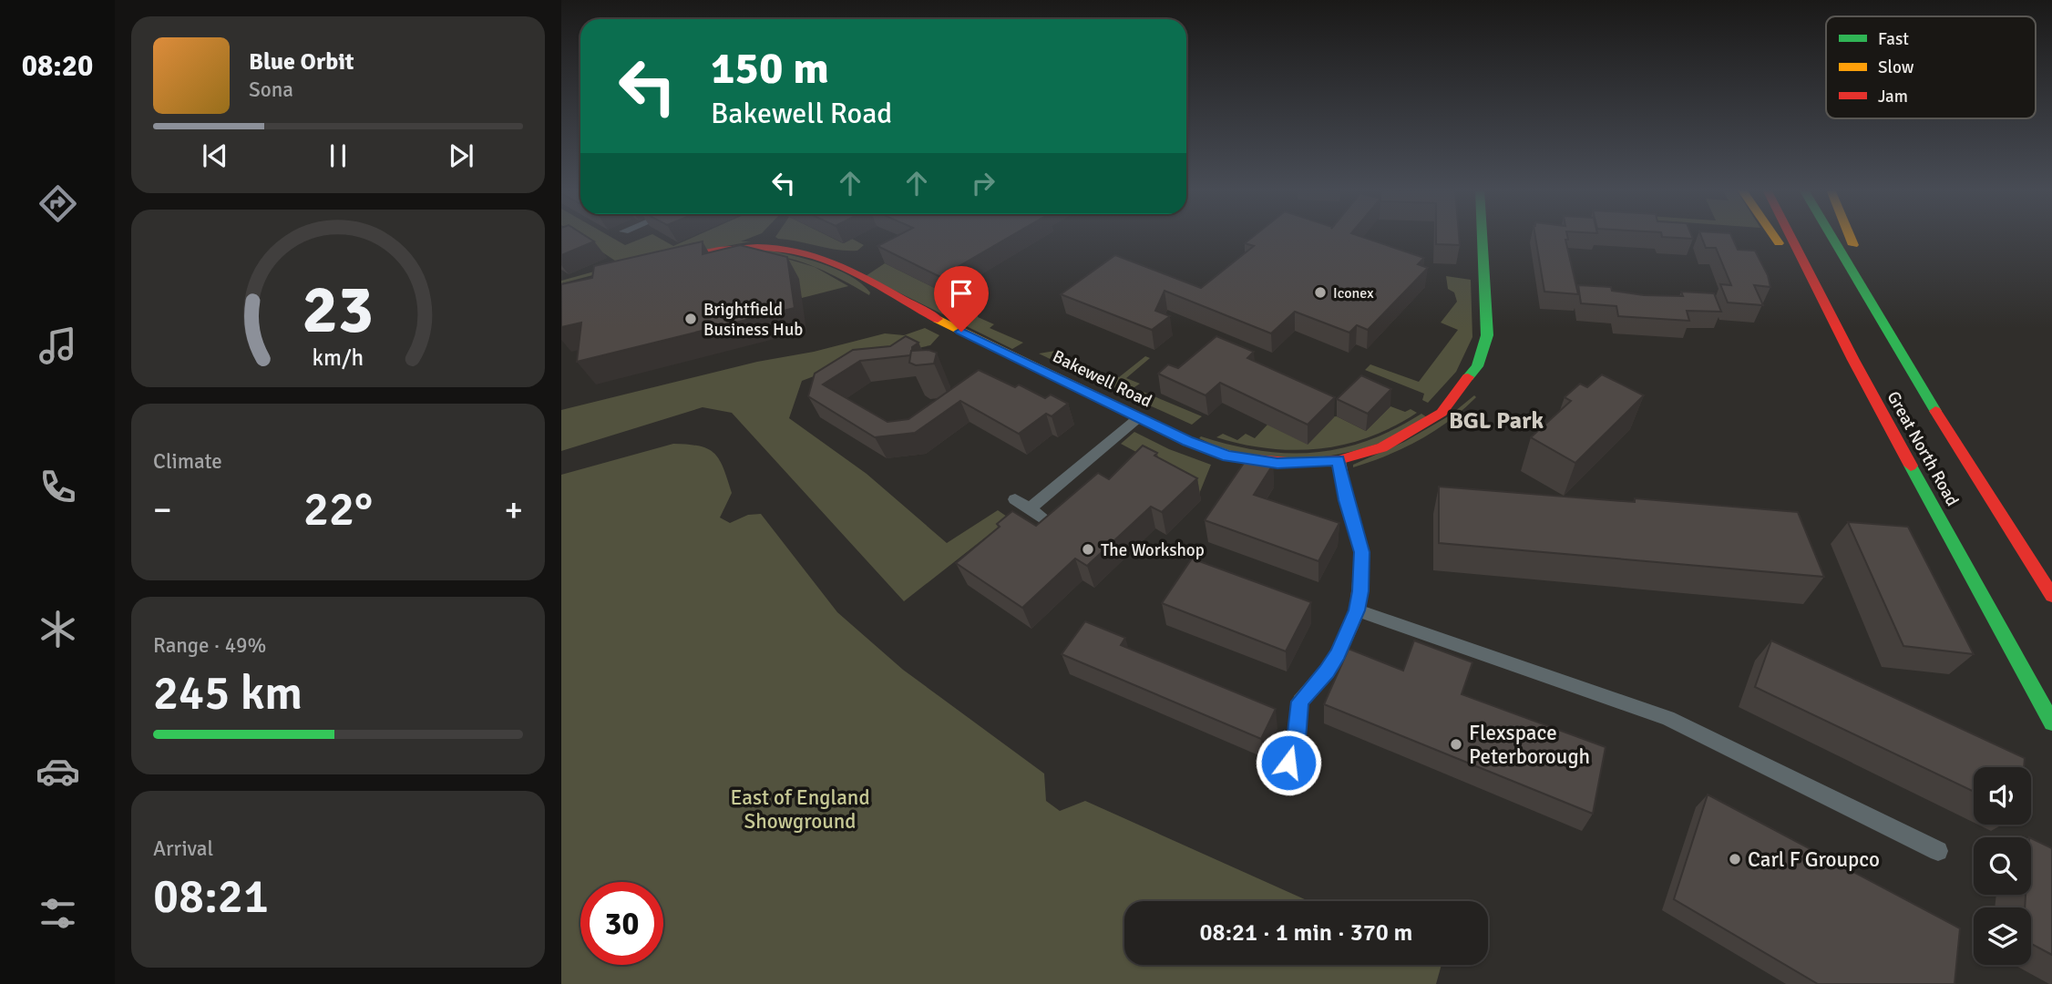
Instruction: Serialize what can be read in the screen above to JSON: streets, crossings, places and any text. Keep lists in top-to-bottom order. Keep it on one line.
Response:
{"streets":{"main road":["Bakewell Road","Great North Road"]},"districts":["BGL Park"],"parks":["East of England Showground"],"places":["Iconex","Brightfield Business Hub","The Workshop","Flexspace Peterborough","Carl F Groupco"],"legend":["Fast","Slow","Jam"],"page":{"tabs":"08:20","turn":["150 m","Bakewell Road"],"song":["Blue Orbit","Sona"],"tile":["Climate",["Range · 49%","245 km"],["Arrival","08:21"]],"heat":["−","22°","+"],"limit":"30","trip":"08:21 · 1 min · 370 m","gauge":["23","km/h"]}}
